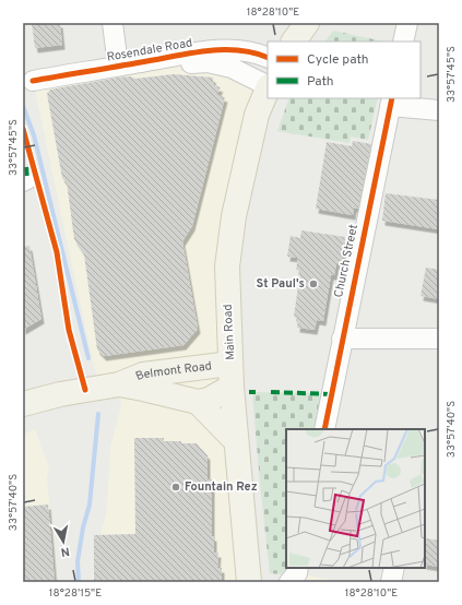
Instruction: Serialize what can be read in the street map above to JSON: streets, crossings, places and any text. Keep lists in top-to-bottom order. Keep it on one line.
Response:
{"streets":{"main road":["Main Road","Belmont Road"],"street":["Rosendale Road","Church Street"]},"crossings":[["Main Road","Belmont Road"]],"places":["St Paul's","Fountain Rez"],"legend":["Cycle path","Path"],"north":"bottom","coordinates":["18°28'10\"E","33°57'45\"S","33°57'40\"S","18°28'15\"E"]}
